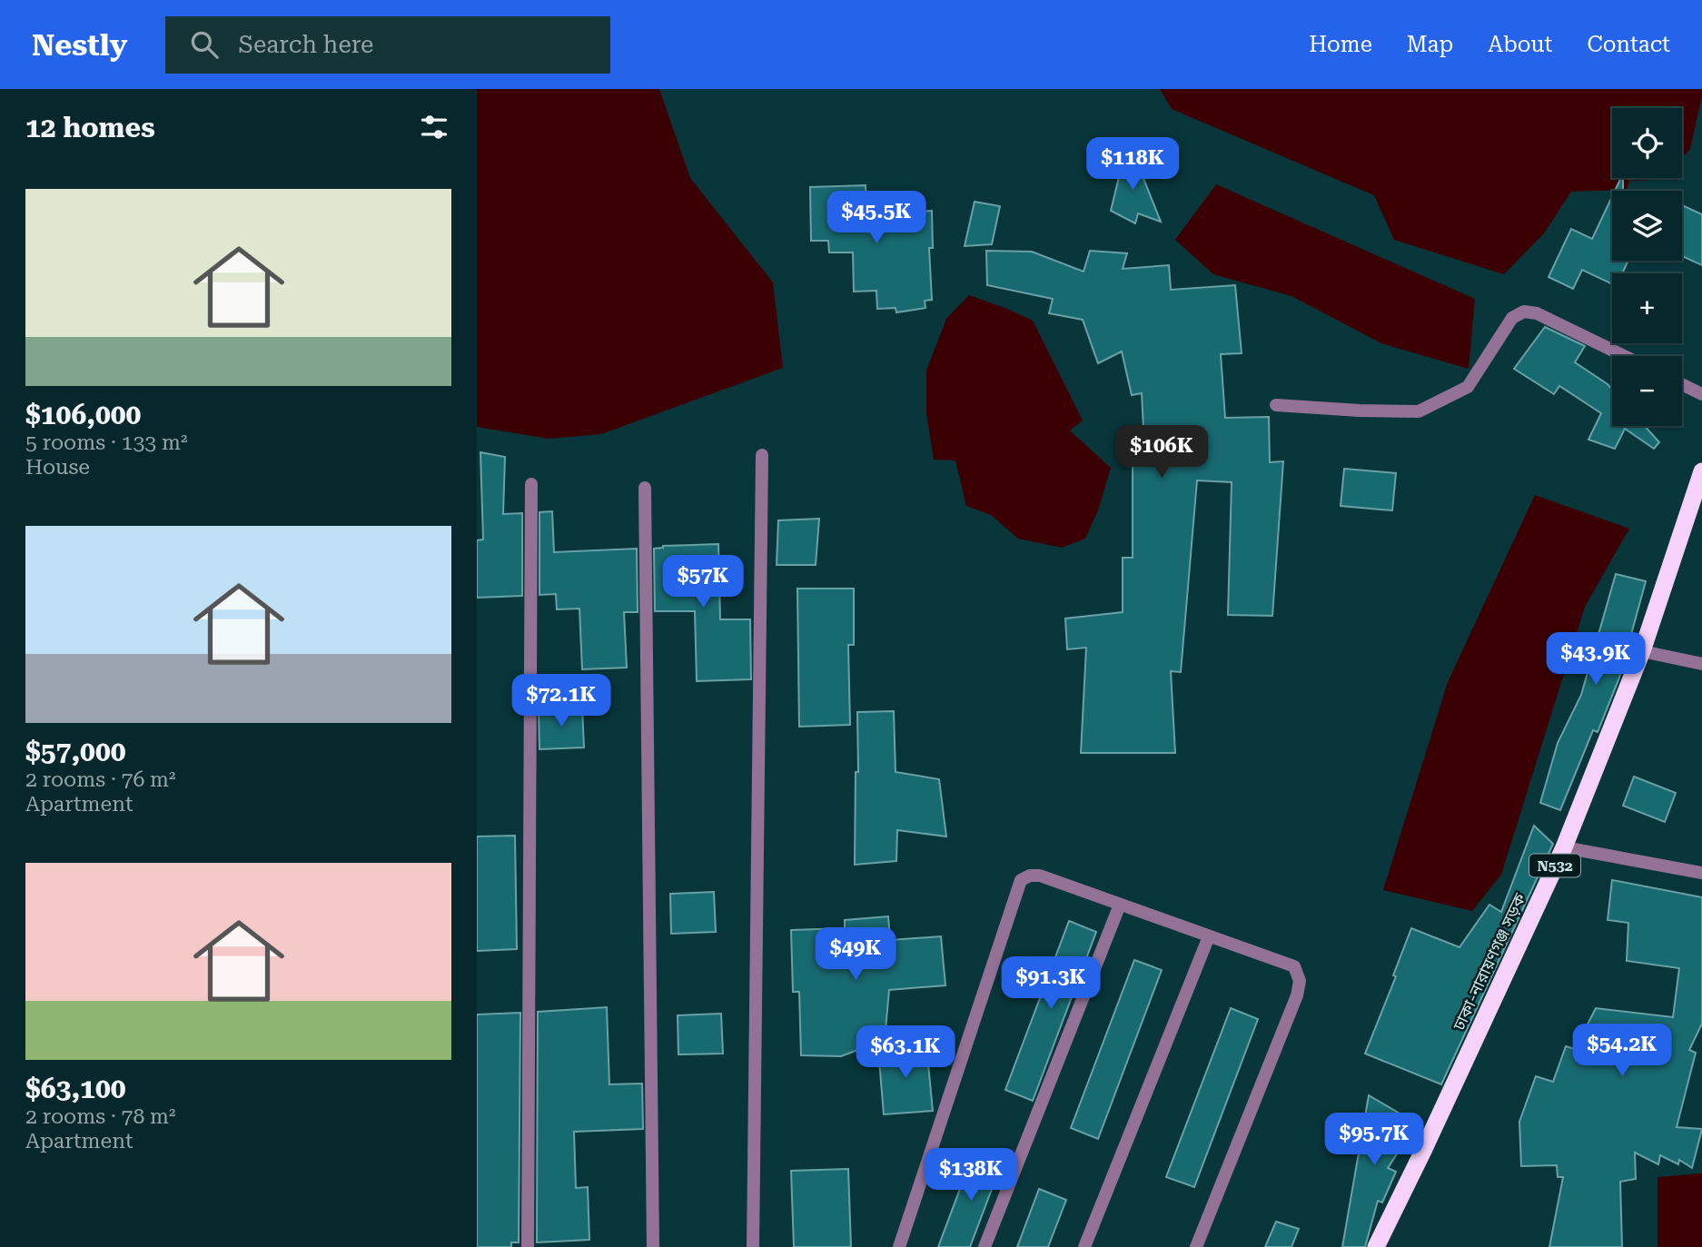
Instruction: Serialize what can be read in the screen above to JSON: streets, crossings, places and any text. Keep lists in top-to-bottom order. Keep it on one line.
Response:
{"streets":{"highway":["N532","ঢাকা-নারায়ণগঞ্জ সড়ক"]},"page":{"header":"Nestly","search":"Search here","nav":["Home","Map","About","Contact"],"heading":"12 homes","map_buttons":["+","−"],"price":["$118K","$45.5K","$106K","$57K","$43.9K","$72.1K","$49K","$91.3K","$54.2K","$63.1K","$95.7K","$138K"],"list":[{"name":"$106,000","note":"5 rooms · 133 m² · House"},{"name":"$57,000","note":"2 rooms · 76 m² · Apartment"},{"name":"$63,100","note":"2 rooms · 78 m² · Apartment"}]}}
